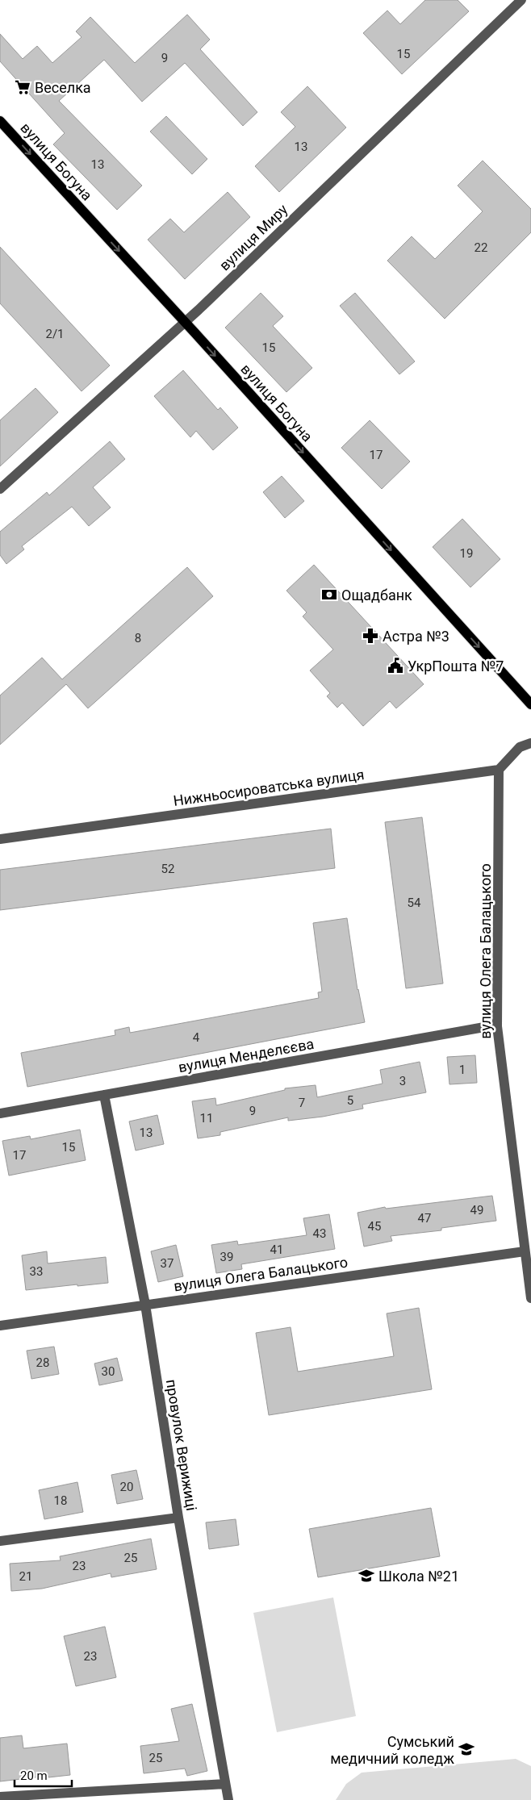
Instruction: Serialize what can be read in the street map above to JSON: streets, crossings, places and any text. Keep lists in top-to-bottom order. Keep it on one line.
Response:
{"streets":{"main road":["вулиця Богуна"],"street":["вулиця Миру","Нижньосироватська вулиця","вулиця Олега Балацького","вулиця Менделєєва","провулок Верижиці"]},"crossings":[["вулиця Богуна","вулиця Миру"],["Нижньосироватська вулиця","вулиця Олега Балацького"],["вулиця Олега Балацького","вулиця Менделєєва"],["вулиця Олега Балацького","провулок Верижиці"],["вулиця Менделєєва","провулок Верижиці"]],"one_way":["вулиця Богуна"],"places":{"supermarket":["Веселка"],"bank":["Ощадбанк"],"pharmacy":["Астра №3"],"public building":["УкрПошта №7"],"school or university":["Школа №21","Сумський медичний коледж"]},"house_numbers":["15","9","13","13","22","2/1","15","17","19","8","52","54","4","1","3","5","7","9","11","13","15","17","49","47","45","43","41","39","37","33","28","30","20","18","25","23","21","23","25"],"scale_bar":"20 m"}
